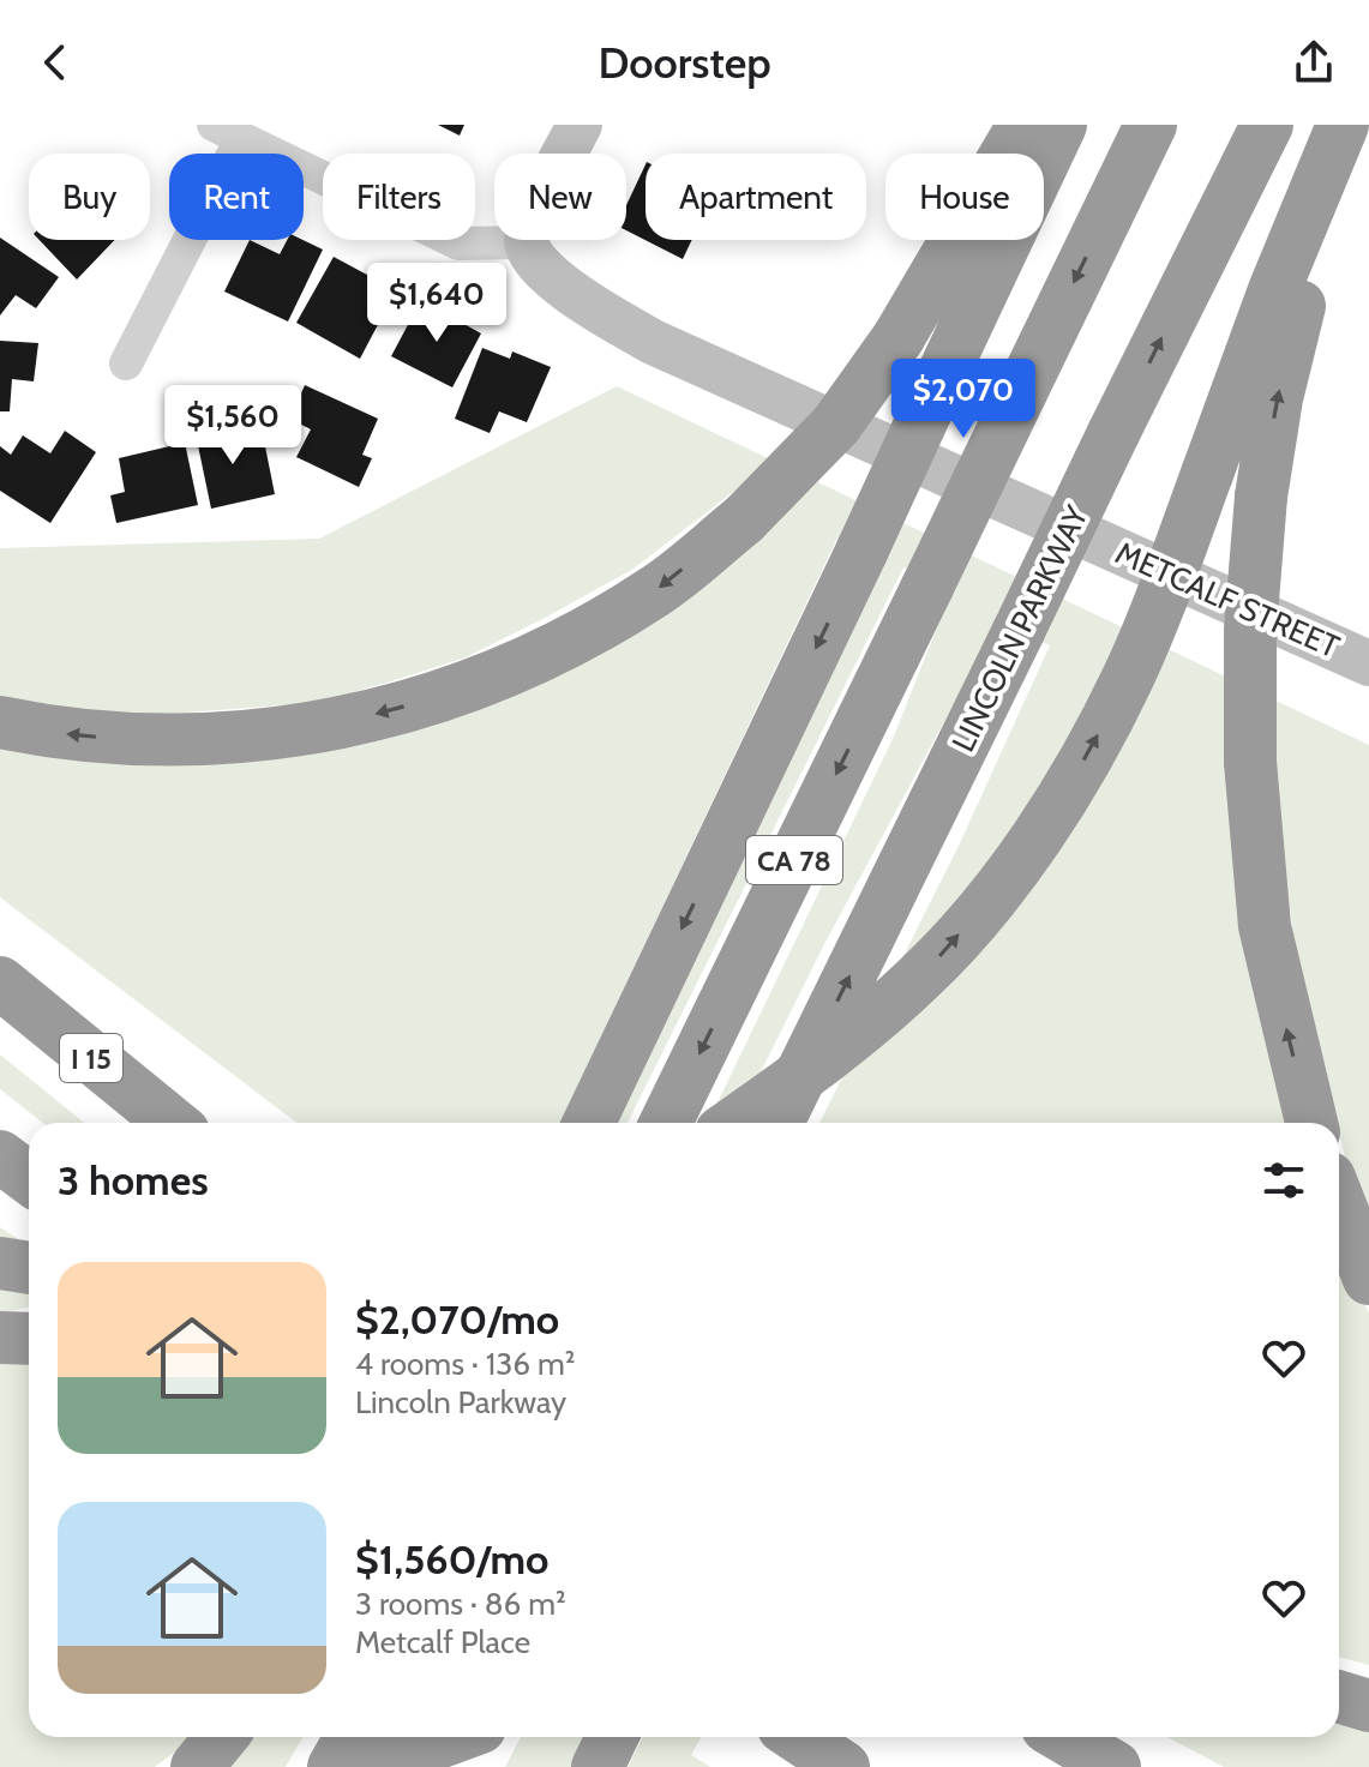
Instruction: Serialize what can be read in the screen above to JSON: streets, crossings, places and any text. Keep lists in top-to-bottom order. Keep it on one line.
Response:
{"streets":{"highway":["LINCOLN PARKWAY","CA 78","I 15"],"street":["METCALF STREET"]},"page":{"header":"Doorstep","chip":["Buy","Rent","Filters","New","Apartment","House"],"price":["$1,640","$2,070","$1,560"],"heading":"3 homes","list":[{"name":"$2,070/mo","note":"4 rooms · 136 m² · Lincoln Parkway"},{"name":"$1,560/mo","note":"3 rooms · 86 m² · Metcalf Place"}]}}
